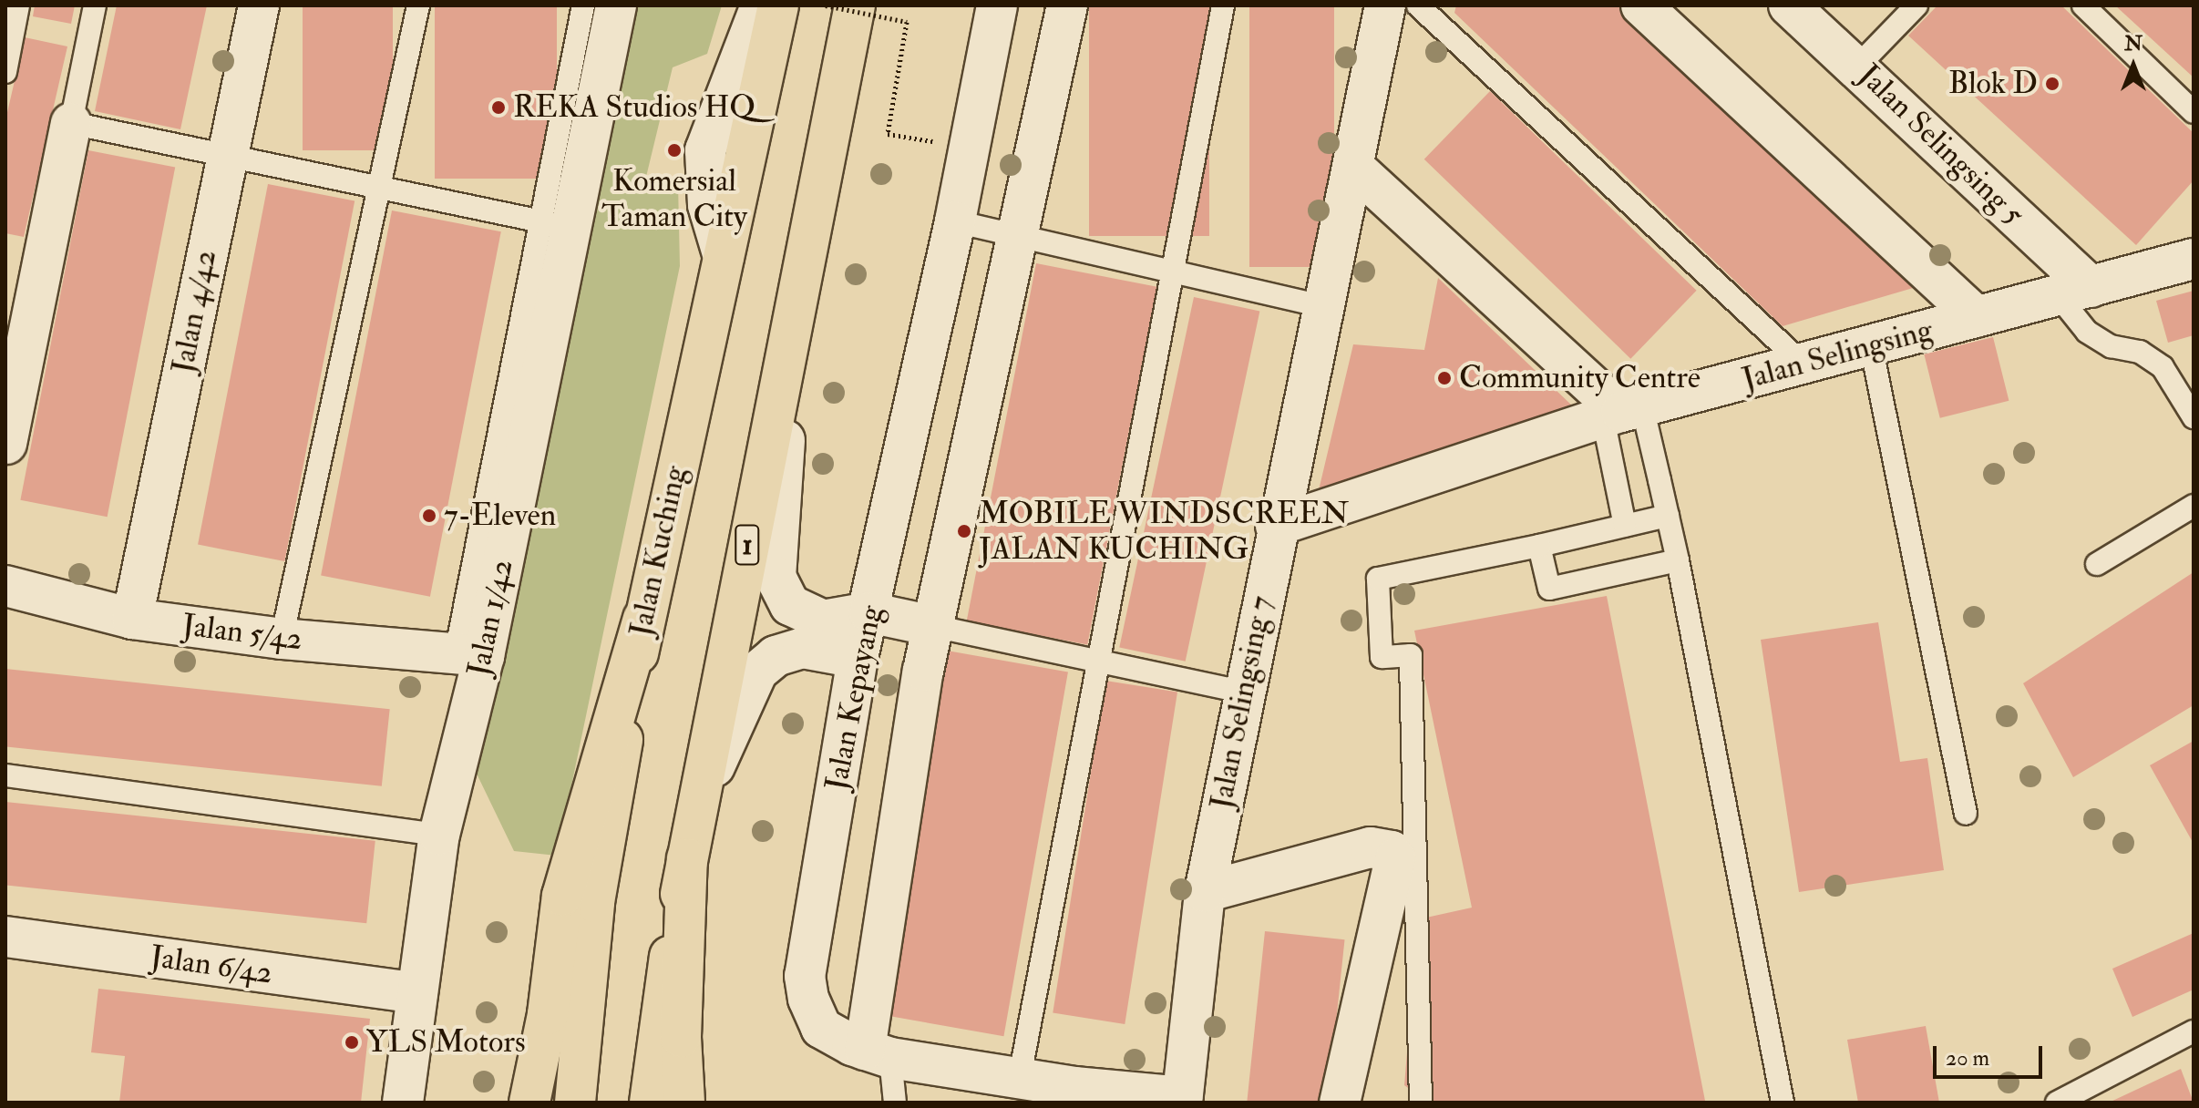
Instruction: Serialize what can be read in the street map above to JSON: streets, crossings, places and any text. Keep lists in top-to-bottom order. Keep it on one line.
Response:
{"streets":{"highway":["1","Jalan Kuching"],"street":["Jalan Selingsing 5","Jalan 4/42","Jalan Selingsing","Jalan 1/42","Jalan 5/42","Jalan Kepayang","Jalan Selingsing 7","Jalan 6/42"]},"crossings":[["Jalan Selingsing 5","Jalan Selingsing"],["Jalan 4/42","Jalan 5/42"],["Jalan Selingsing","Jalan Selingsing 7"],["Jalan 1/42","Jalan 5/42"],["Jalan 1/42","Jalan 6/42"],["Jalan Kepayang","Jalan Selingsing 7"]],"places":["Blok D","REKA Studios HQ","Komersial Taman City","Community Centre","7-Eleven","MOBILE WINDSCREEN JALAN KUCHING","YLS Motors"],"scale_bar":"20 m","north":"top"}
